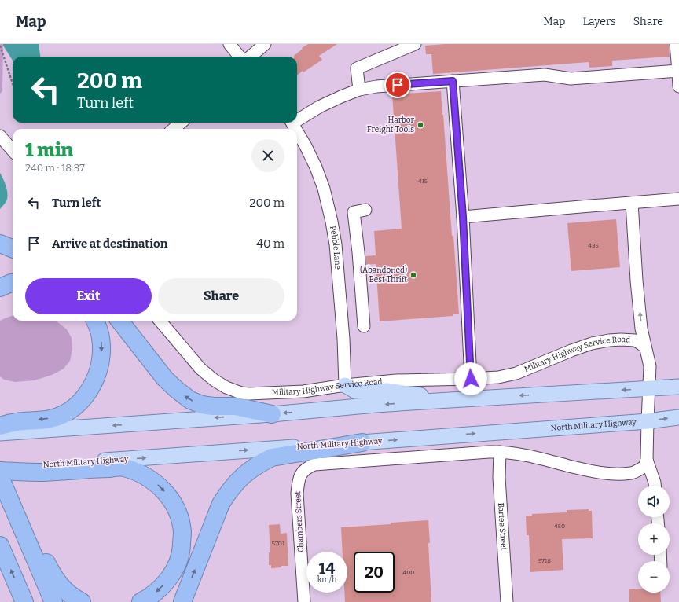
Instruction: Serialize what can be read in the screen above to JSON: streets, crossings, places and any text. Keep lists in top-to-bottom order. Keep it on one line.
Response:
{"streets":{"main road":["North Military Highway"],"street":["Pebble Lane","Military Highway Service Road","Chambers Street","Bartee Street"]},"crossings":[["Pebble Lane","Military Highway Service Road"],["Chambers Street","Bartee Street"]],"places":["Harbor Freight Tools","(Abandoned) Best Thrift"],"house_numbers":["415","435","450","5701","5718","400"],"page":{"header":"Map","nav":["Map","Layers","Share"],"turn":["200 m","Turn left"],"heading":["1 min","240 m · 18:37"],"list":[{"name":"Turn left","value":"200 m"},{"name":"Arrive at destination","value":"40 m"}],"buttons":["Exit","Share"],"map_buttons":["+","−"],"speed":"14 km/h","limit":"20"}}
